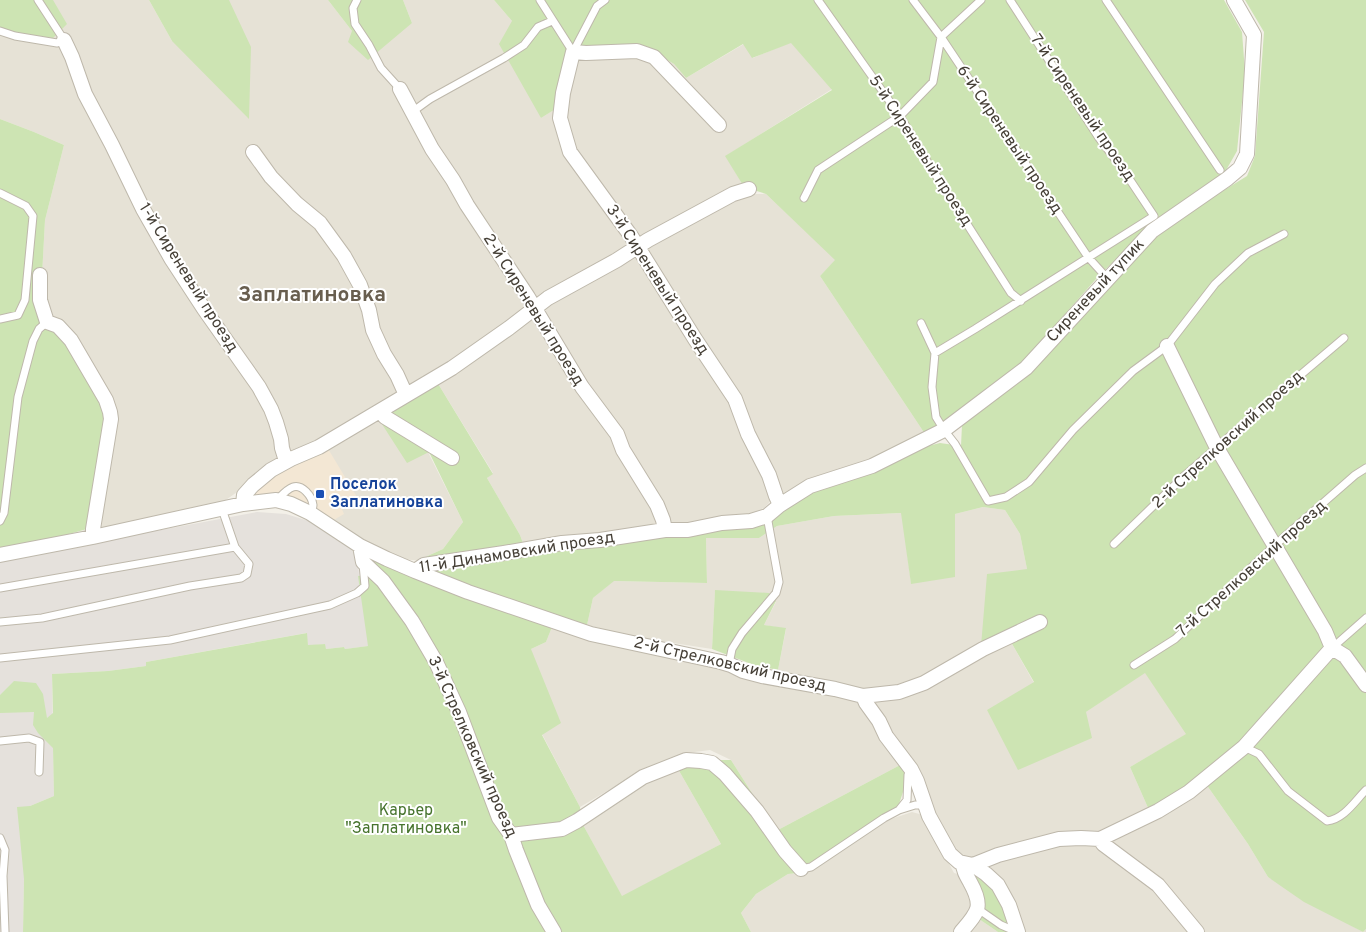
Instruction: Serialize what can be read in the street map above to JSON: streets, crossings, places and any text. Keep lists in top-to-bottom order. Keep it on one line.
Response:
{"streets":{"street":["1-й Сиреневый проезд","3-й Сиреневый проезд","Сиреневый тупик","2-й Сиреневый проезд","2-й Стрелковский проезд","11-й Динамовский проезд","3-й Стрелковский проезд"],"lane":["7-й Сиреневый проезд","6-й Сиреневый проезд","5-й Сиреневый проезд","7-й Стрелковский проезд"]},"crossings":[["7-й Сиреневый проезд","6-й Сиреневый проезд"],["6-й Сиреневый проезд","Сиреневый тупик"],["3-й Сиреневый проезд","11-й Динамовский проезд"],["Сиреневый тупик","11-й Динамовский проезд"],["2-й Сиреневый проезд","11-й Динамовский проезд"],["2-й Стрелковский проезд","11-й Динамовский проезд"]],"districts":["Заплатиновка"],"parks":["Карьер \"Заплатиновка\""],"places":{"transit":["Поселок Заплатиновка"]}}
